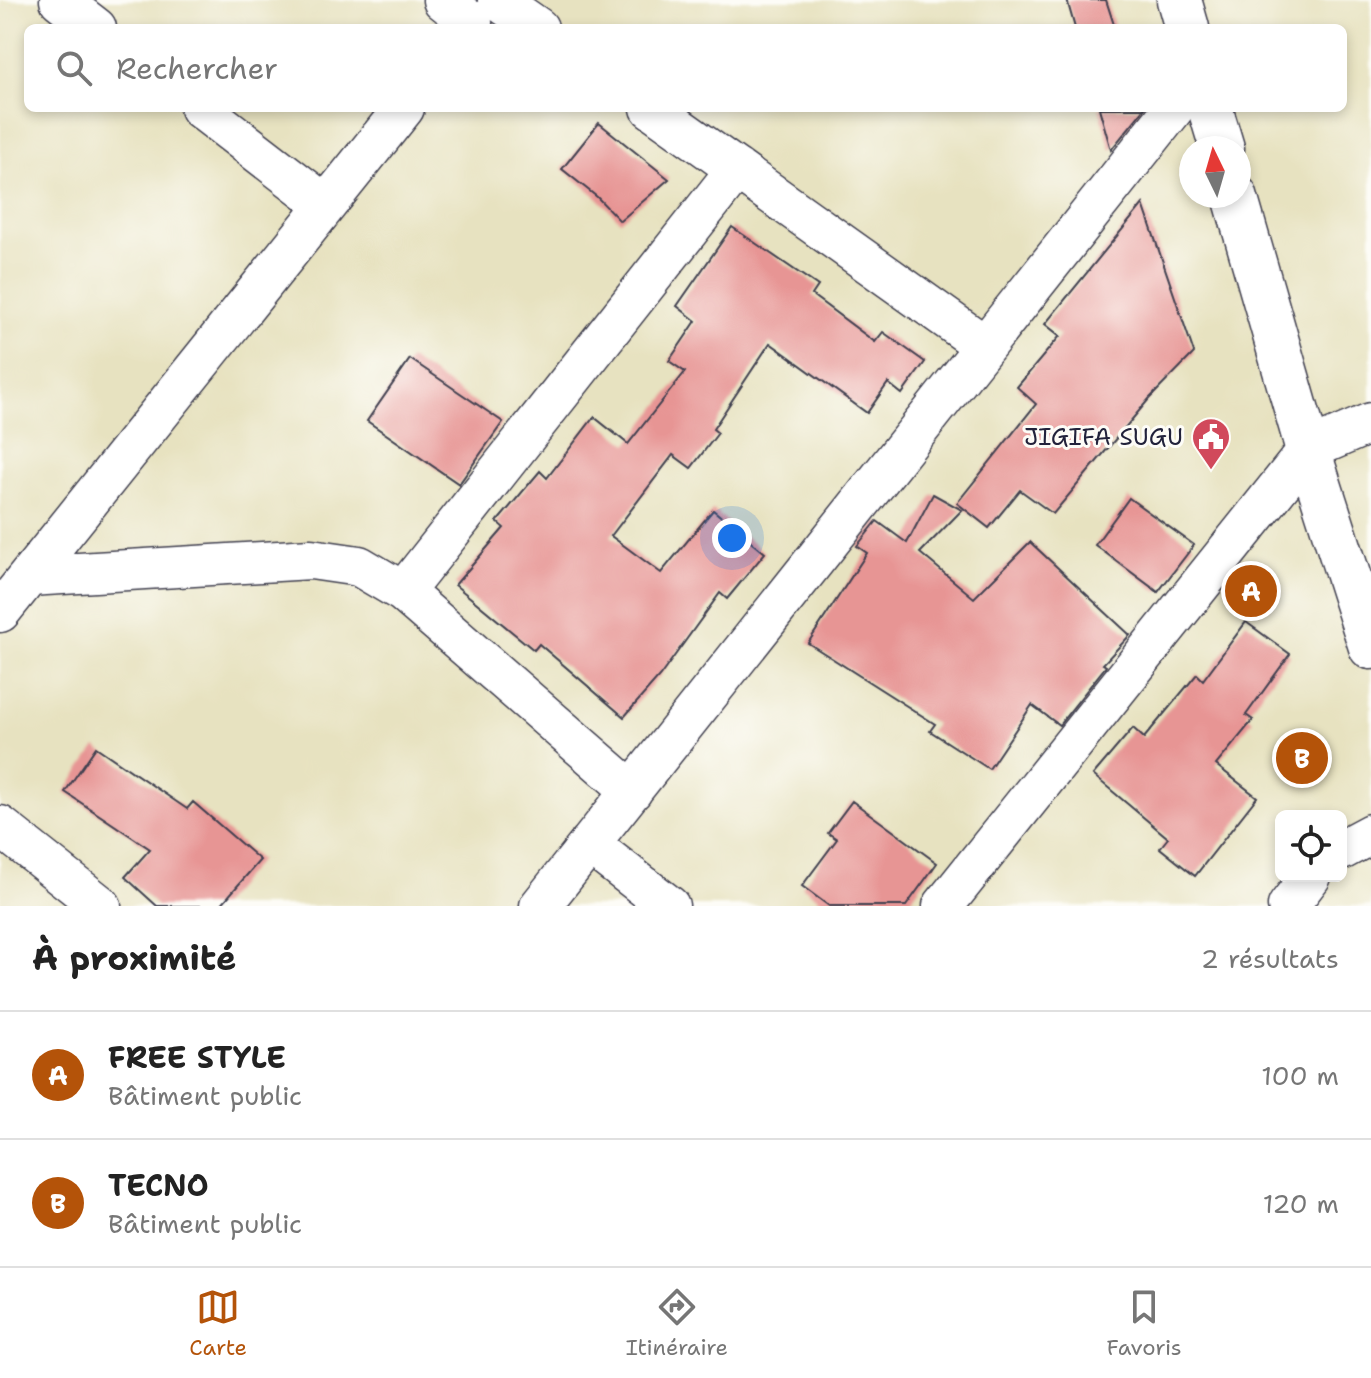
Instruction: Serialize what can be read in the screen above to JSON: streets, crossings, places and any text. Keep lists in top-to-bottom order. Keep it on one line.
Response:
{"places":{"public building":["JIGIFA SUGU"]},"north":"top","page":{"search":"Rechercher","pins":["A","B"],"heading":["À proximité","2 résultats"],"list":[{"mark":"A","name":"FREE STYLE","note":"Bâtiment public","value":"100 m"},{"mark":"B","name":"TECNO","note":"Bâtiment public","value":"120 m"}],"nav":["Carte","Itinéraire","Favoris"]}}
